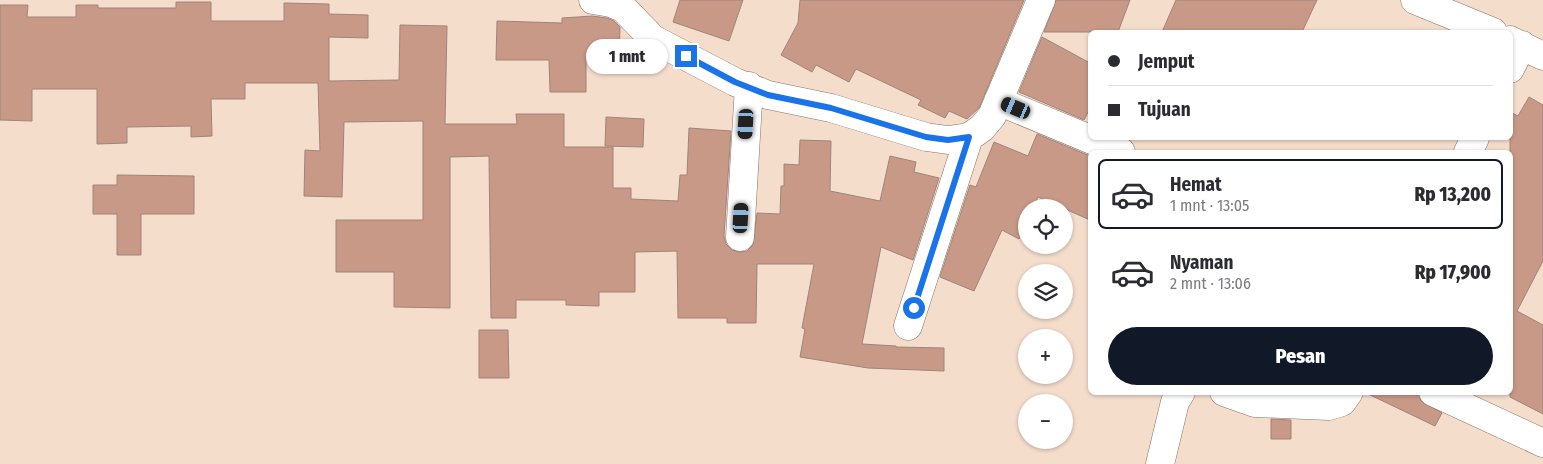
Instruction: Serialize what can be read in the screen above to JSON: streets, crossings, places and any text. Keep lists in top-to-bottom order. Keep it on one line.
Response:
{"page":{"banner":["Jemput","Tujuan"],"bubble":"1 mnt","list":[{"name":"Hemat","note":"1 mnt · 13:05","value":"Rp 13,200"},{"name":"Nyaman","note":"2 mnt · 13:06","value":"Rp 17,900"}],"map_buttons":["+","−"],"buttons":"Pesan"}}
